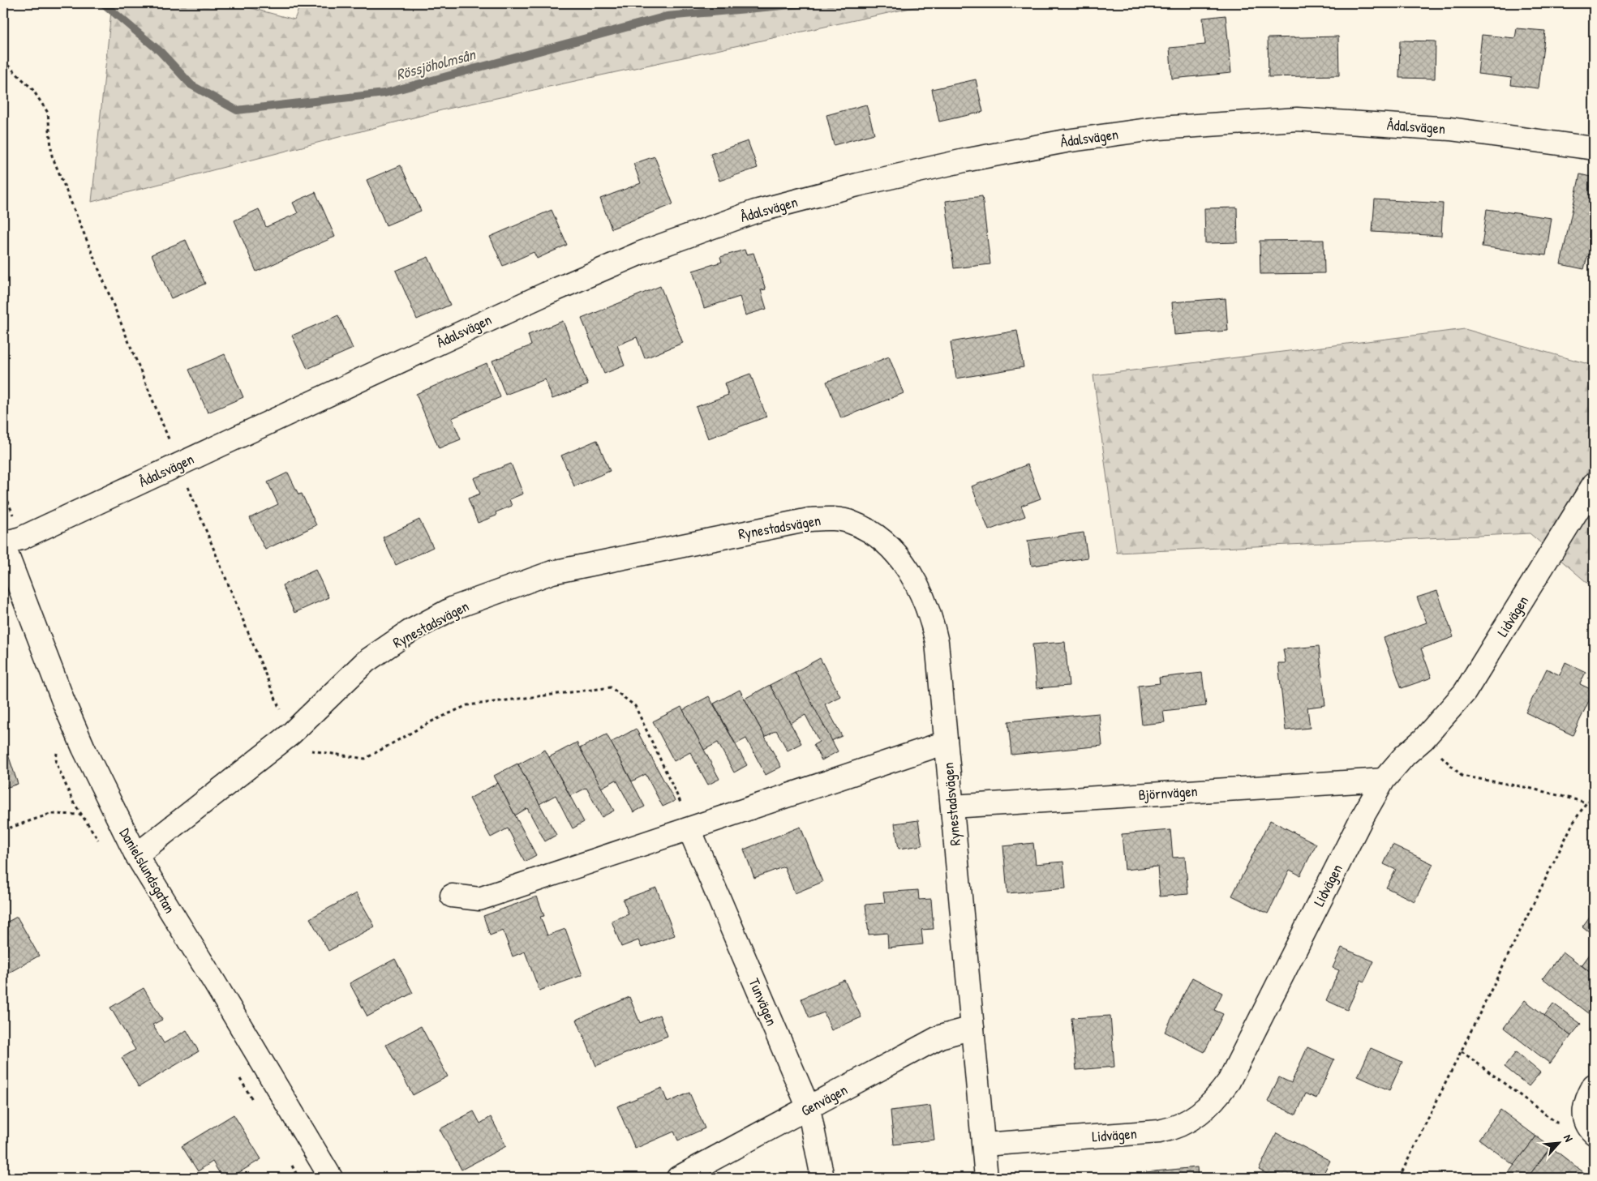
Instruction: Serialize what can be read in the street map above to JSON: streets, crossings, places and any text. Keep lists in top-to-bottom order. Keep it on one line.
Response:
{"streets":{"street":["Ådalsvägen","Rynestadsvägen","Lidvägen","Björnvägen","Danielslundsgatan","Tunvägen","Genvägen"]},"crossings":[["Ådalsvägen","Danielslundsgatan"],["Rynestadsvägen","Lidvägen"],["Rynestadsvägen","Björnvägen"],["Rynestadsvägen","Danielslundsgatan"],["Rynestadsvägen","Genvägen"],["Lidvägen","Björnvägen"],["Tunvägen","Genvägen"]],"water":["Rössjöholmsån"],"north":"top right"}
